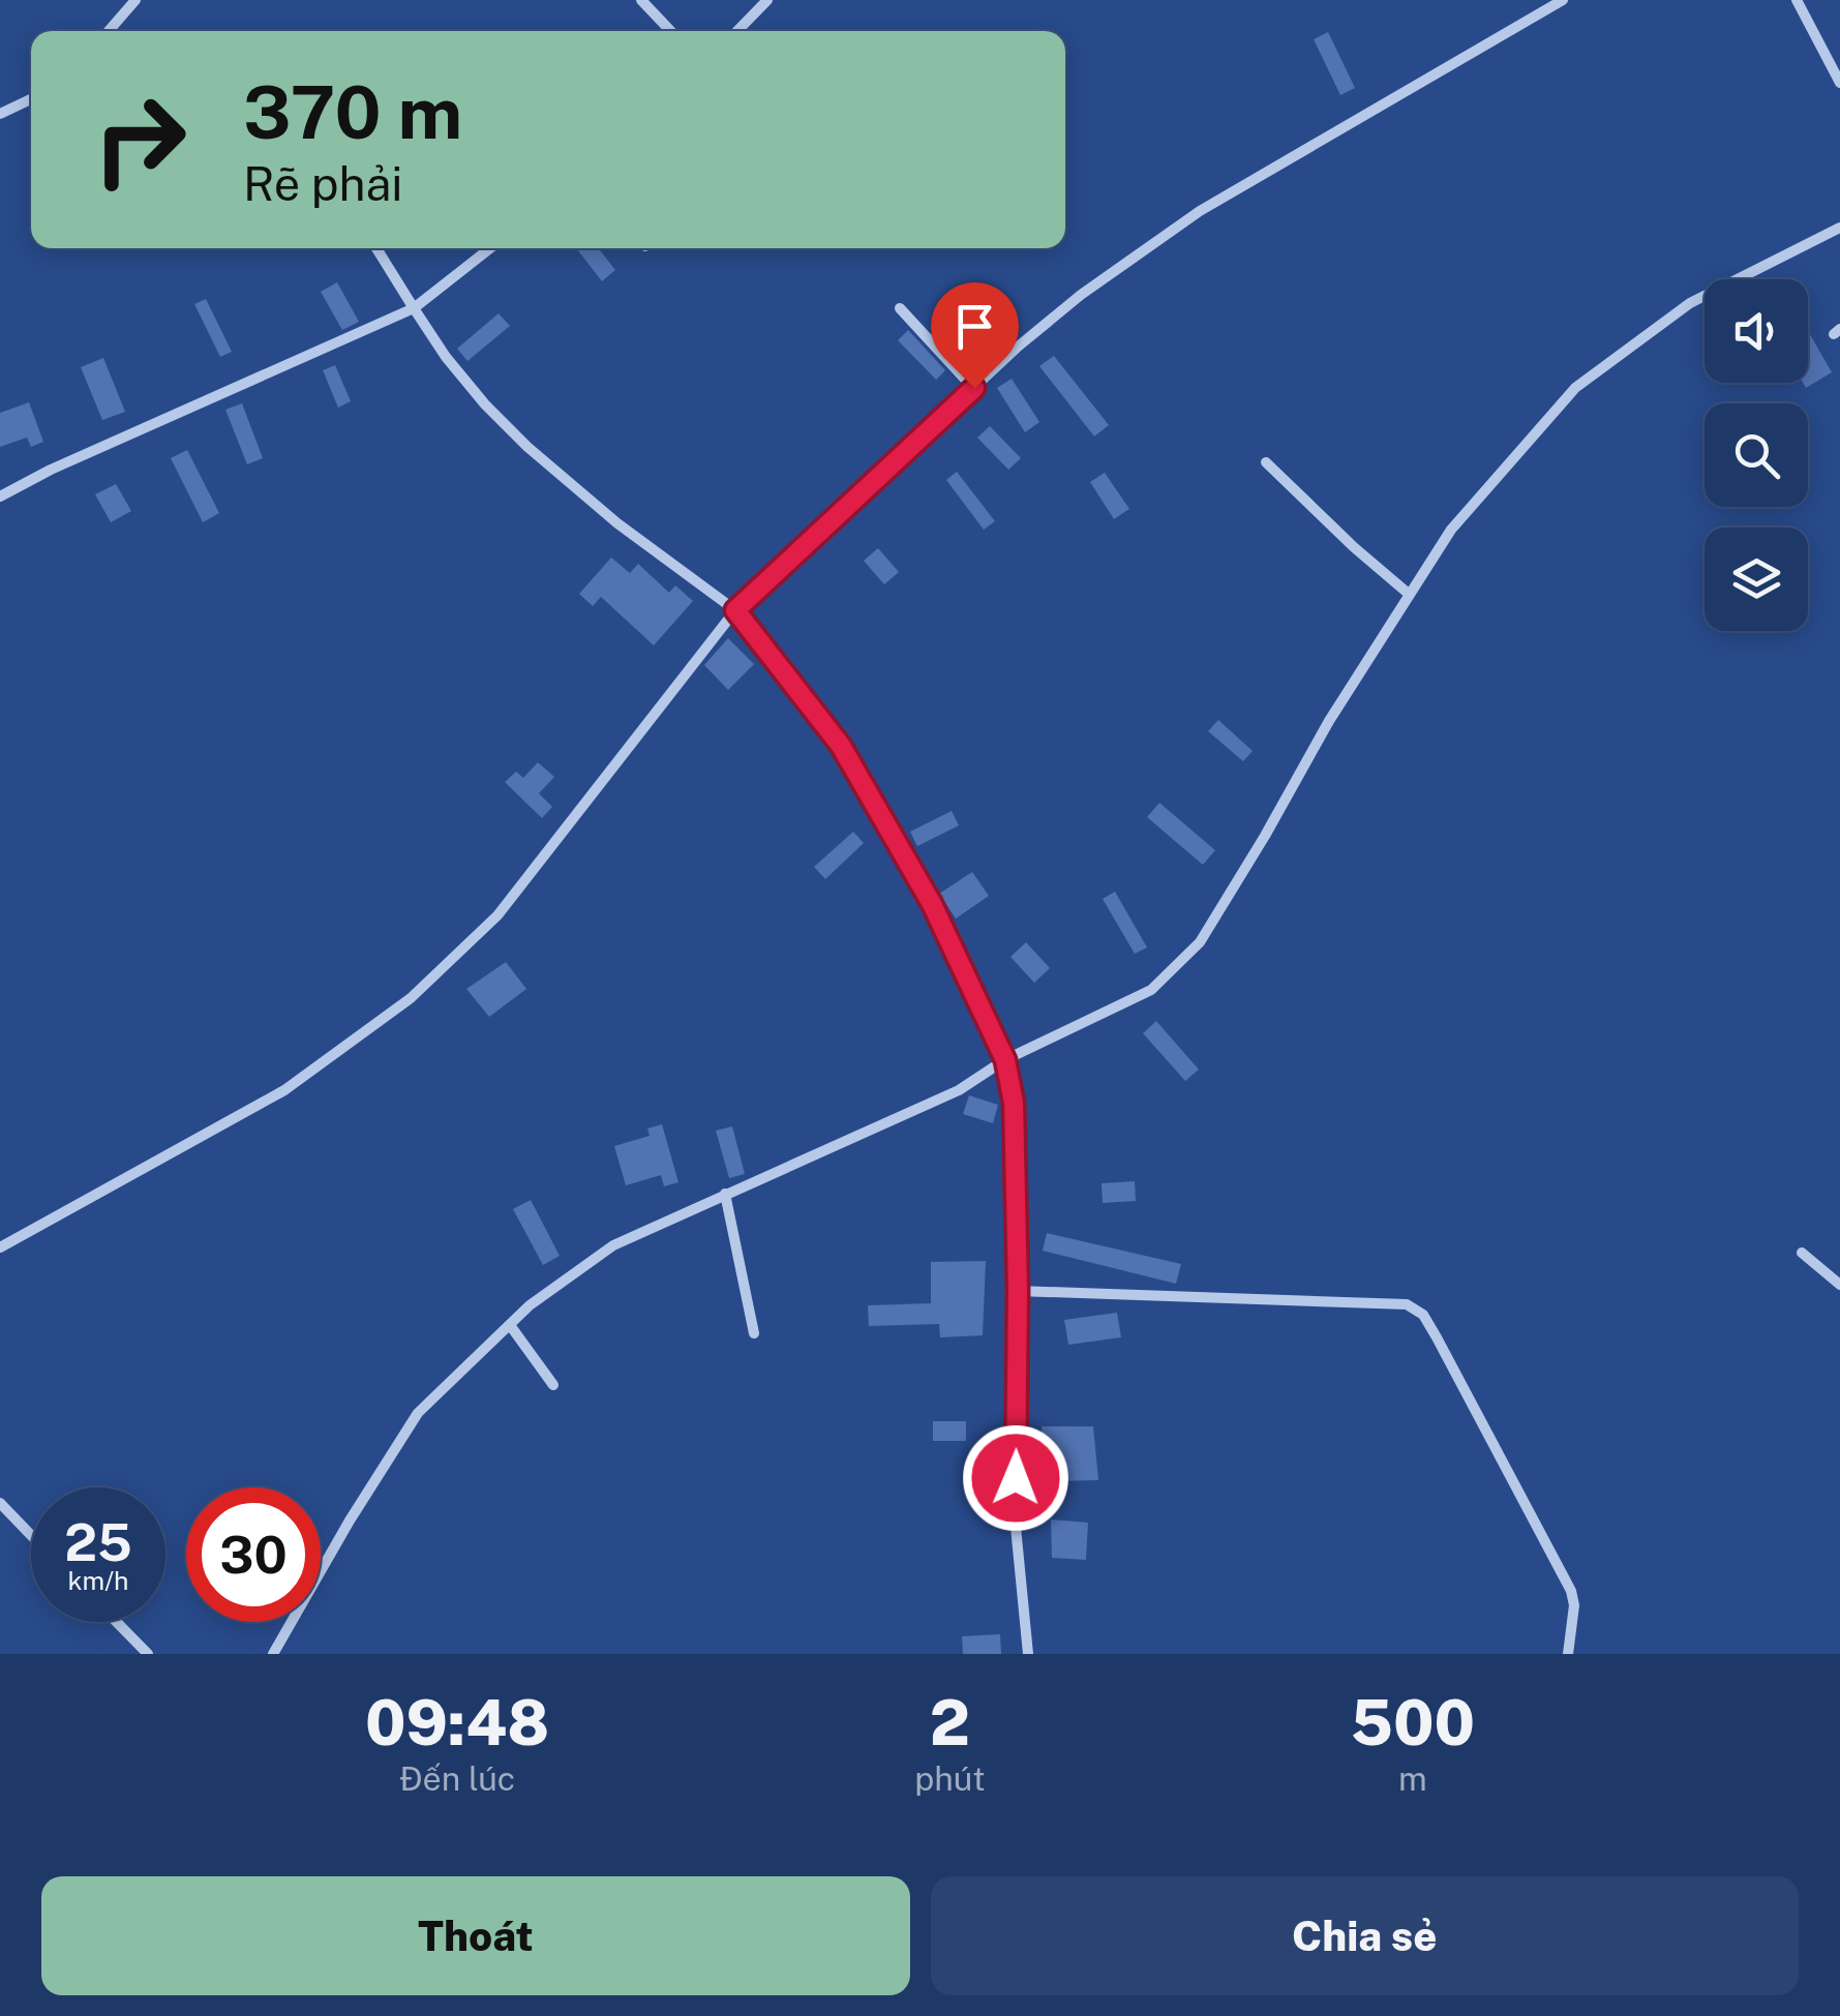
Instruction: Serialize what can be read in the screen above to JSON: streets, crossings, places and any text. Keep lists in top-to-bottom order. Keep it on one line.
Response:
{"page":{"turn":["370 m","Rẽ phải"],"speed":"25 km/h","limit":"30","eta":["09:48","Đến lúc","2","phút","500","m"],"buttons":["Thoát","Chia sẻ"]}}
